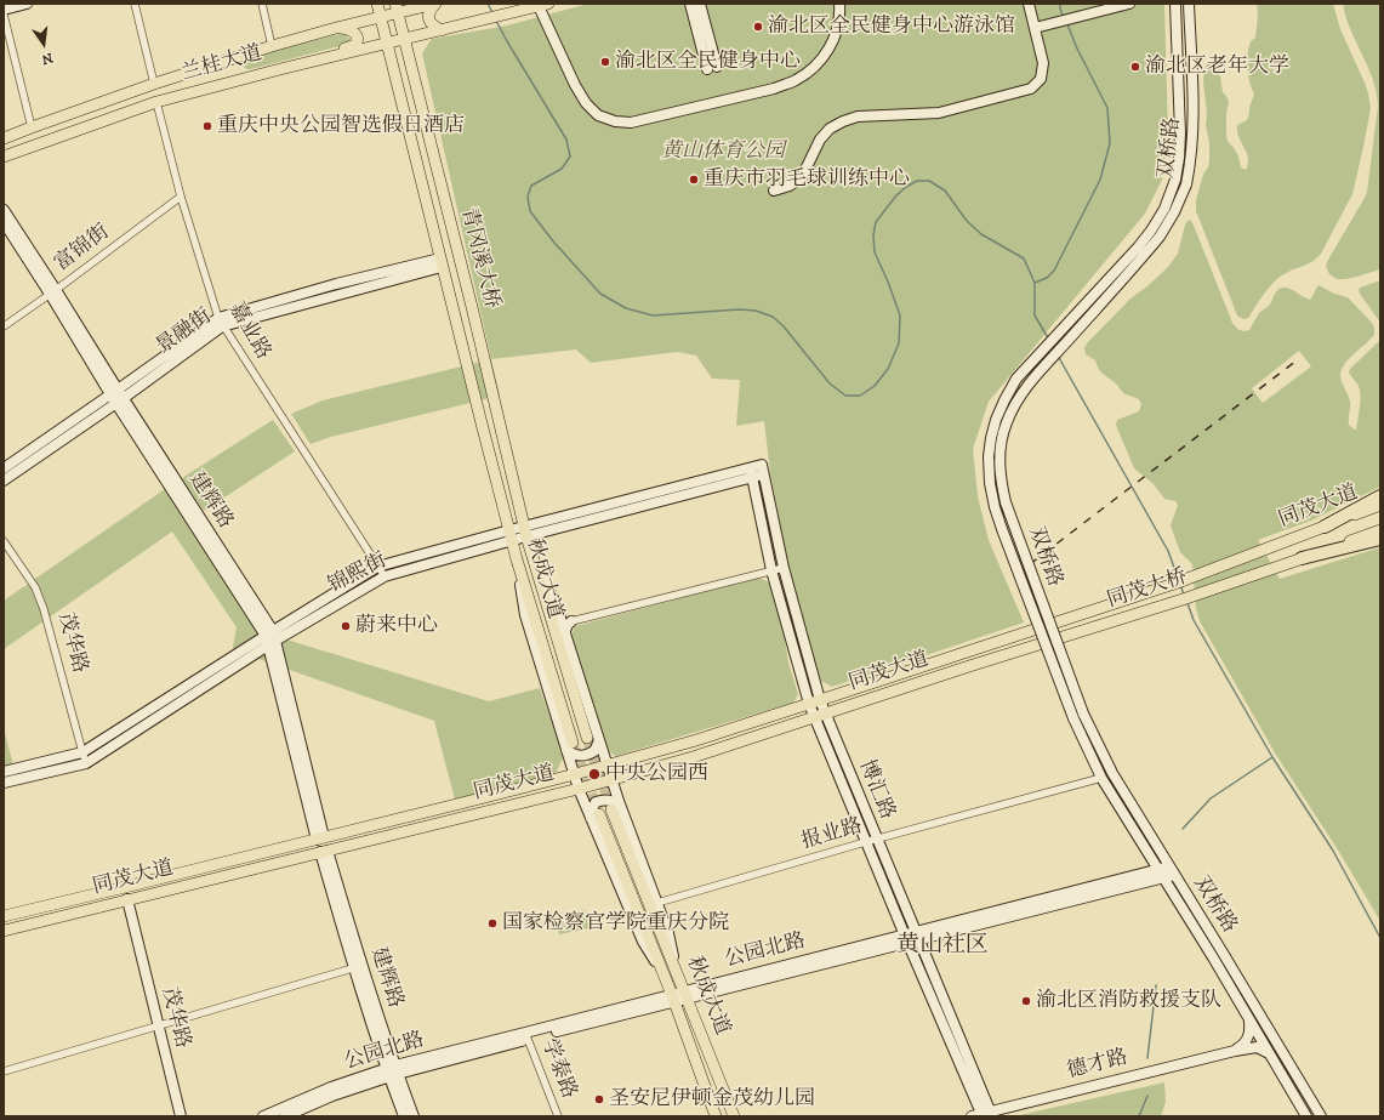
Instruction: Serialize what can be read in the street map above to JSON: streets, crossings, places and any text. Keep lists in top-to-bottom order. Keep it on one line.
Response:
{"streets":{"main road":["兰桂大道","青冈溪大桥","同茂大道","秋成大道","同茂大桥"],"street":["双桥路","富锦街","嘉业路","景融街","建辉路","锦熙街","茂华路","博汇路","报业路","公园北路","德才路","学泰路"]},"crossings":[["兰桂大道","青冈溪大桥"],["兰桂大道","嘉业路"],["双桥路","报业路"],["双桥路","公园北路"],["双桥路","德才路"],["富锦街","嘉业路"],["富锦街","建辉路"],["青冈溪大桥","景融街"],["青冈溪大桥","秋成大道"],["嘉业路","景融街"],["嘉业路","锦熙街"],["景融街","建辉路"],["建辉路","同茂大道"],["建辉路","锦熙街"],["建辉路","公园北路"],["同茂大道","同茂大桥"],["同茂大道","茂华路"],["同茂大道","博汇路"],["锦熙街","秋成大道"],["锦熙街","茂华路"],["锦熙街","博汇路"],["秋成大道","公园北路"],["博汇路","报业路"],["博汇路","公园北路"],["博汇路","德才路"],["公园北路","学泰路"]],"districts":["黄山社区"],"parks":["黄山体育公园"],"places":["渝北区全民健身中心游泳馆","渝北区全民健身中心","渝北区老年大学","重庆中央公园智选假日酒店","重庆市羽毛球训练中心","蔚来中心","中央公园西","国家检察官学院重庆分院","渝北区消防救援支队","圣安尼伊顿金茂幼儿园"],"north":"bottom"}
